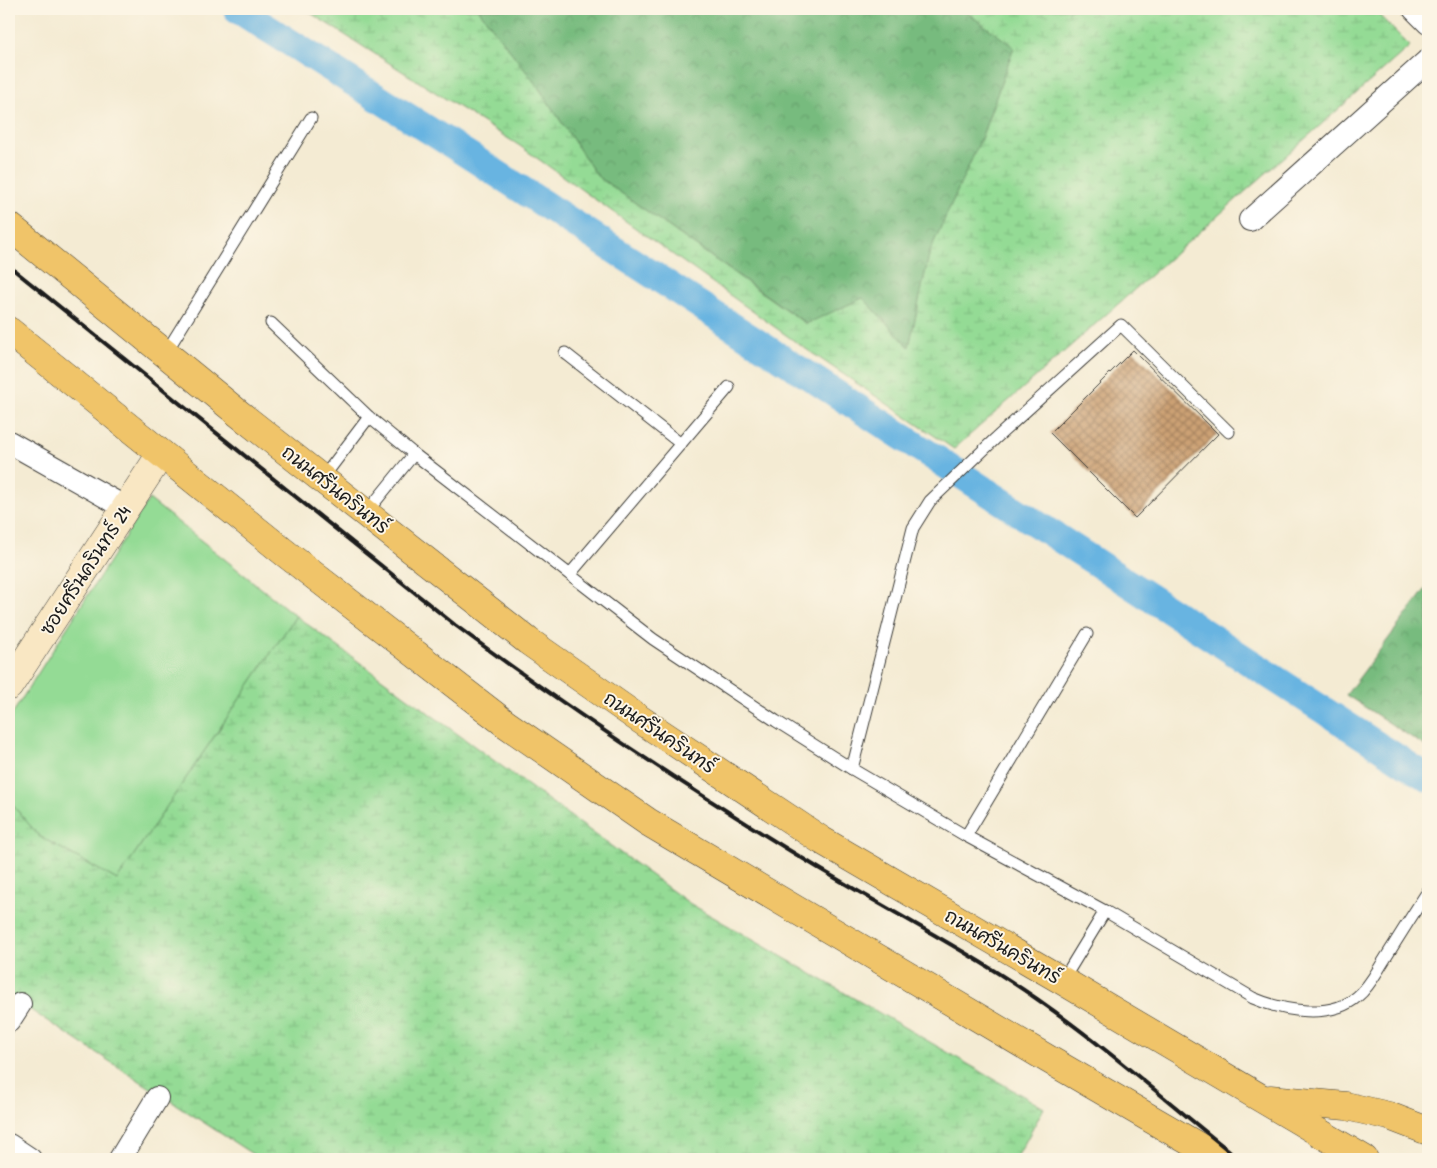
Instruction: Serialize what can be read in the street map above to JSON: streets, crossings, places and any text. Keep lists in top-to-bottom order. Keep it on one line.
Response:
{"streets":{"main road":["ถนนศรีนครินทร์"],"street":["ซอยศรีนครินทร์ 24"]}}
